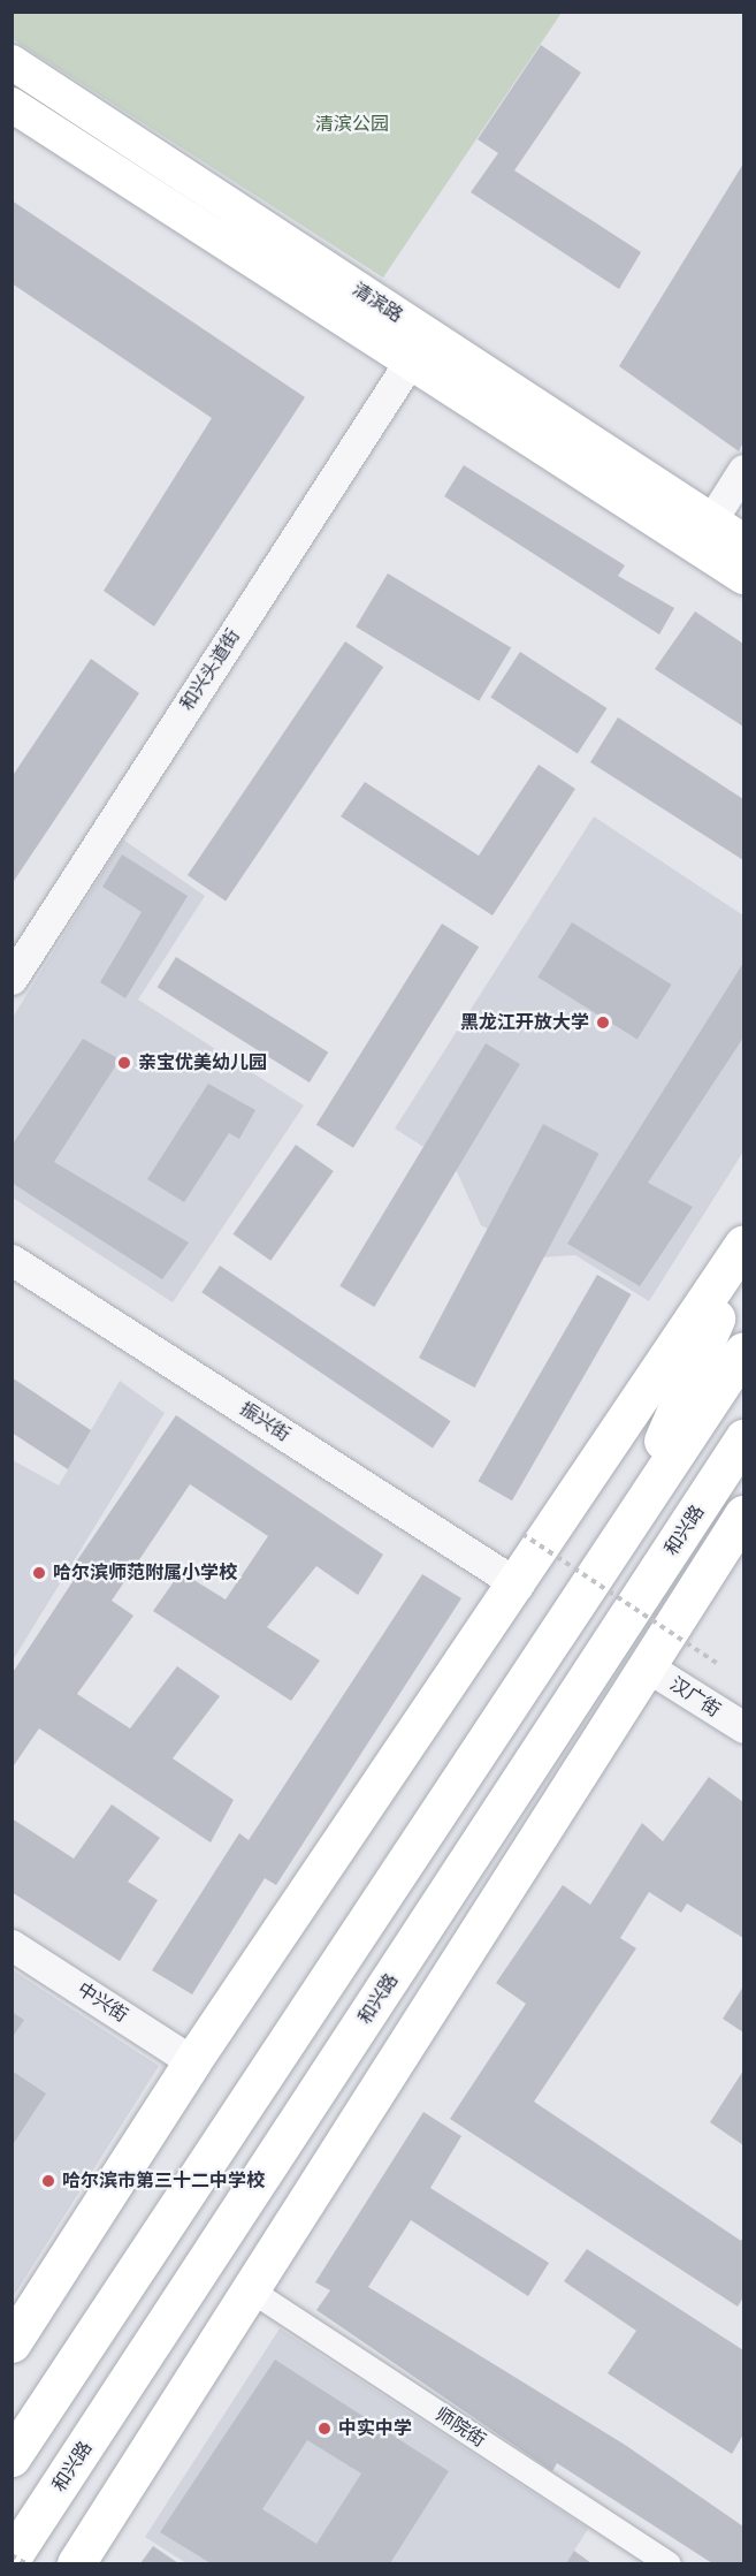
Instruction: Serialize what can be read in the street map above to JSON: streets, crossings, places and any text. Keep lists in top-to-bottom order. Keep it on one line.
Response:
{"streets":{"highway":["和兴路"],"main road":["清滨路"],"street":["和兴头道街","振兴街","汉广街","中兴街","师院街"]},"crossings":[["清滨路","和兴头道街"]],"parks":["清滨公园"],"places":["黑龙江开放大学","亲宝优美幼儿园","哈尔滨师范附属小学校","哈尔滨市第三十二中学校","中实中学"]}
